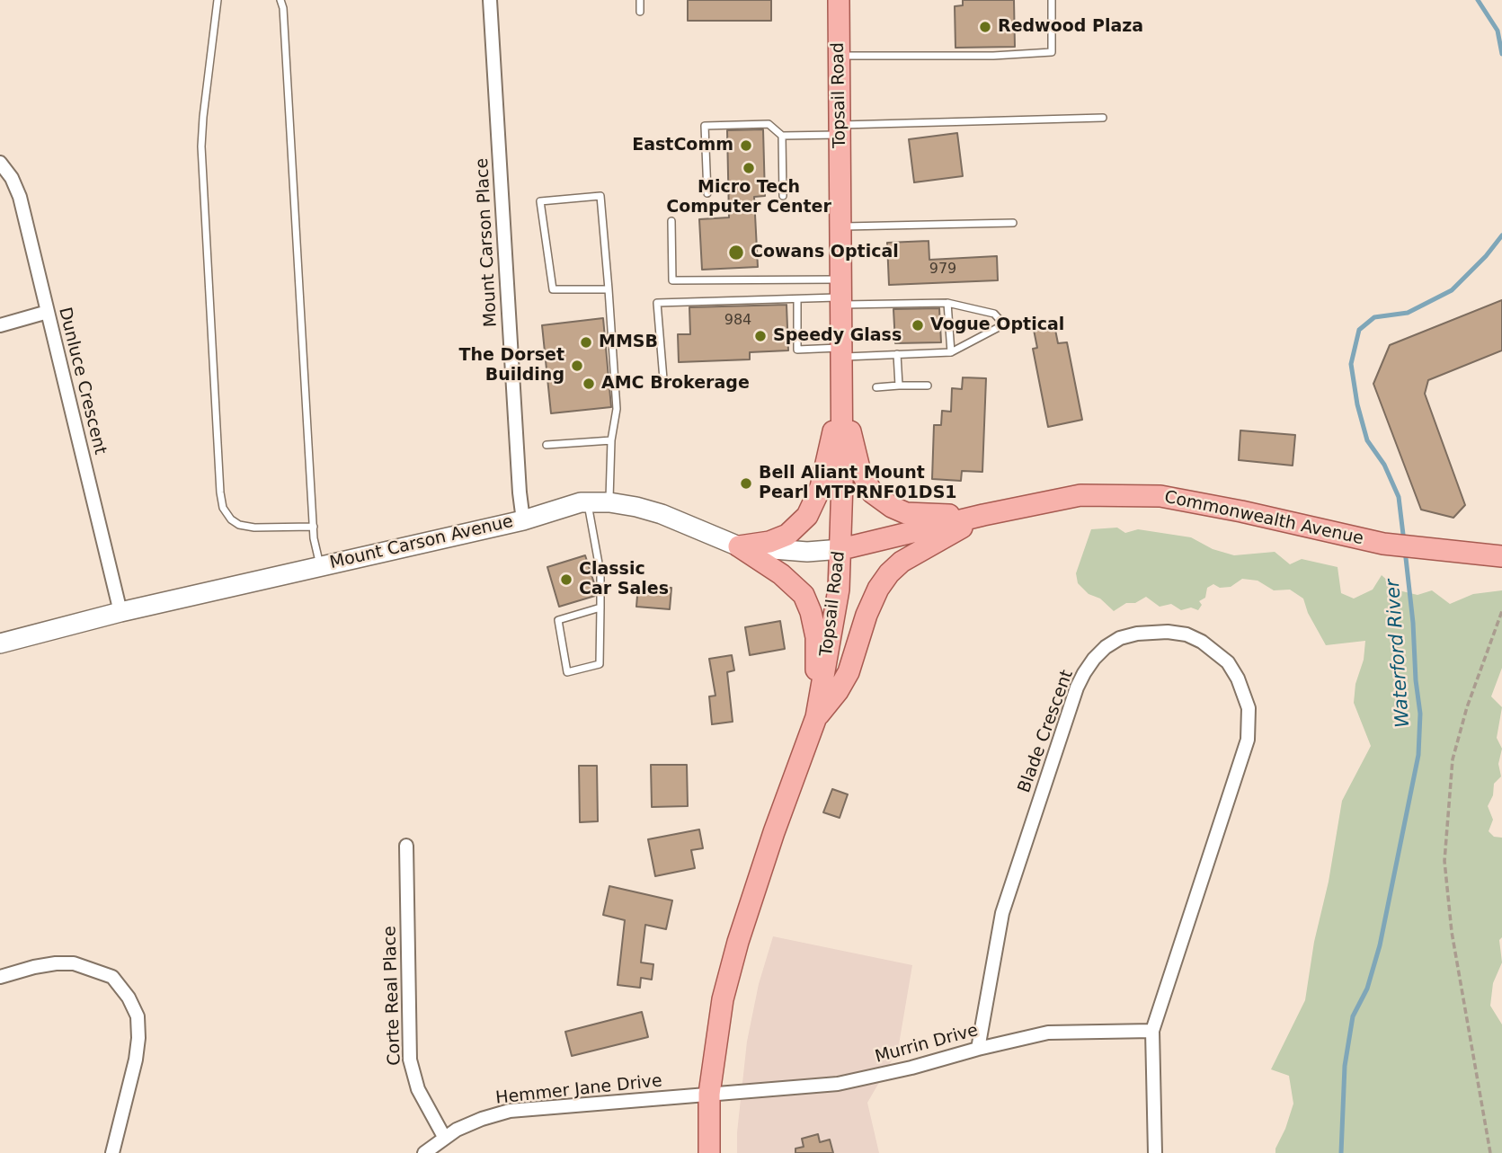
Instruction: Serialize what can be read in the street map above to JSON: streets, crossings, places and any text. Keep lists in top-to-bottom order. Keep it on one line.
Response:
{"streets":{"main road":["Topsail Road","Commonwealth Avenue","Mount Carson Avenue"],"street":["Mount Carson Place","Dunluce Crescent","Blade Crescent","Corte Real Place","Murrin Drive","Hemmer Jane Drive"]},"crossings":[["Topsail Road","Commonwealth Avenue"],["Topsail Road","Mount Carson Avenue"],["Topsail Road","Murrin Drive"],["Topsail Road","Hemmer Jane Drive"],["Mount Carson Place","Mount Carson Avenue"],["Dunluce Crescent","Mount Carson Avenue"],["Commonwealth Avenue","Mount Carson Avenue"],["Blade Crescent","Murrin Drive"],["Corte Real Place","Hemmer Jane Drive"],["Murrin Drive","Hemmer Jane Drive"]],"water":["Waterford River"],"places":["Redwood Plaza","EastComm","Micro Tech Computer Center","Cowans Optical","Vogue Optical","Speedy Glass","MMSB","The Dorset Building","AMC Brokerage","Bell Aliant Mount Pearl MTPRNF01DS1","Classic Car Sales"],"house_numbers":["979","984"]}
